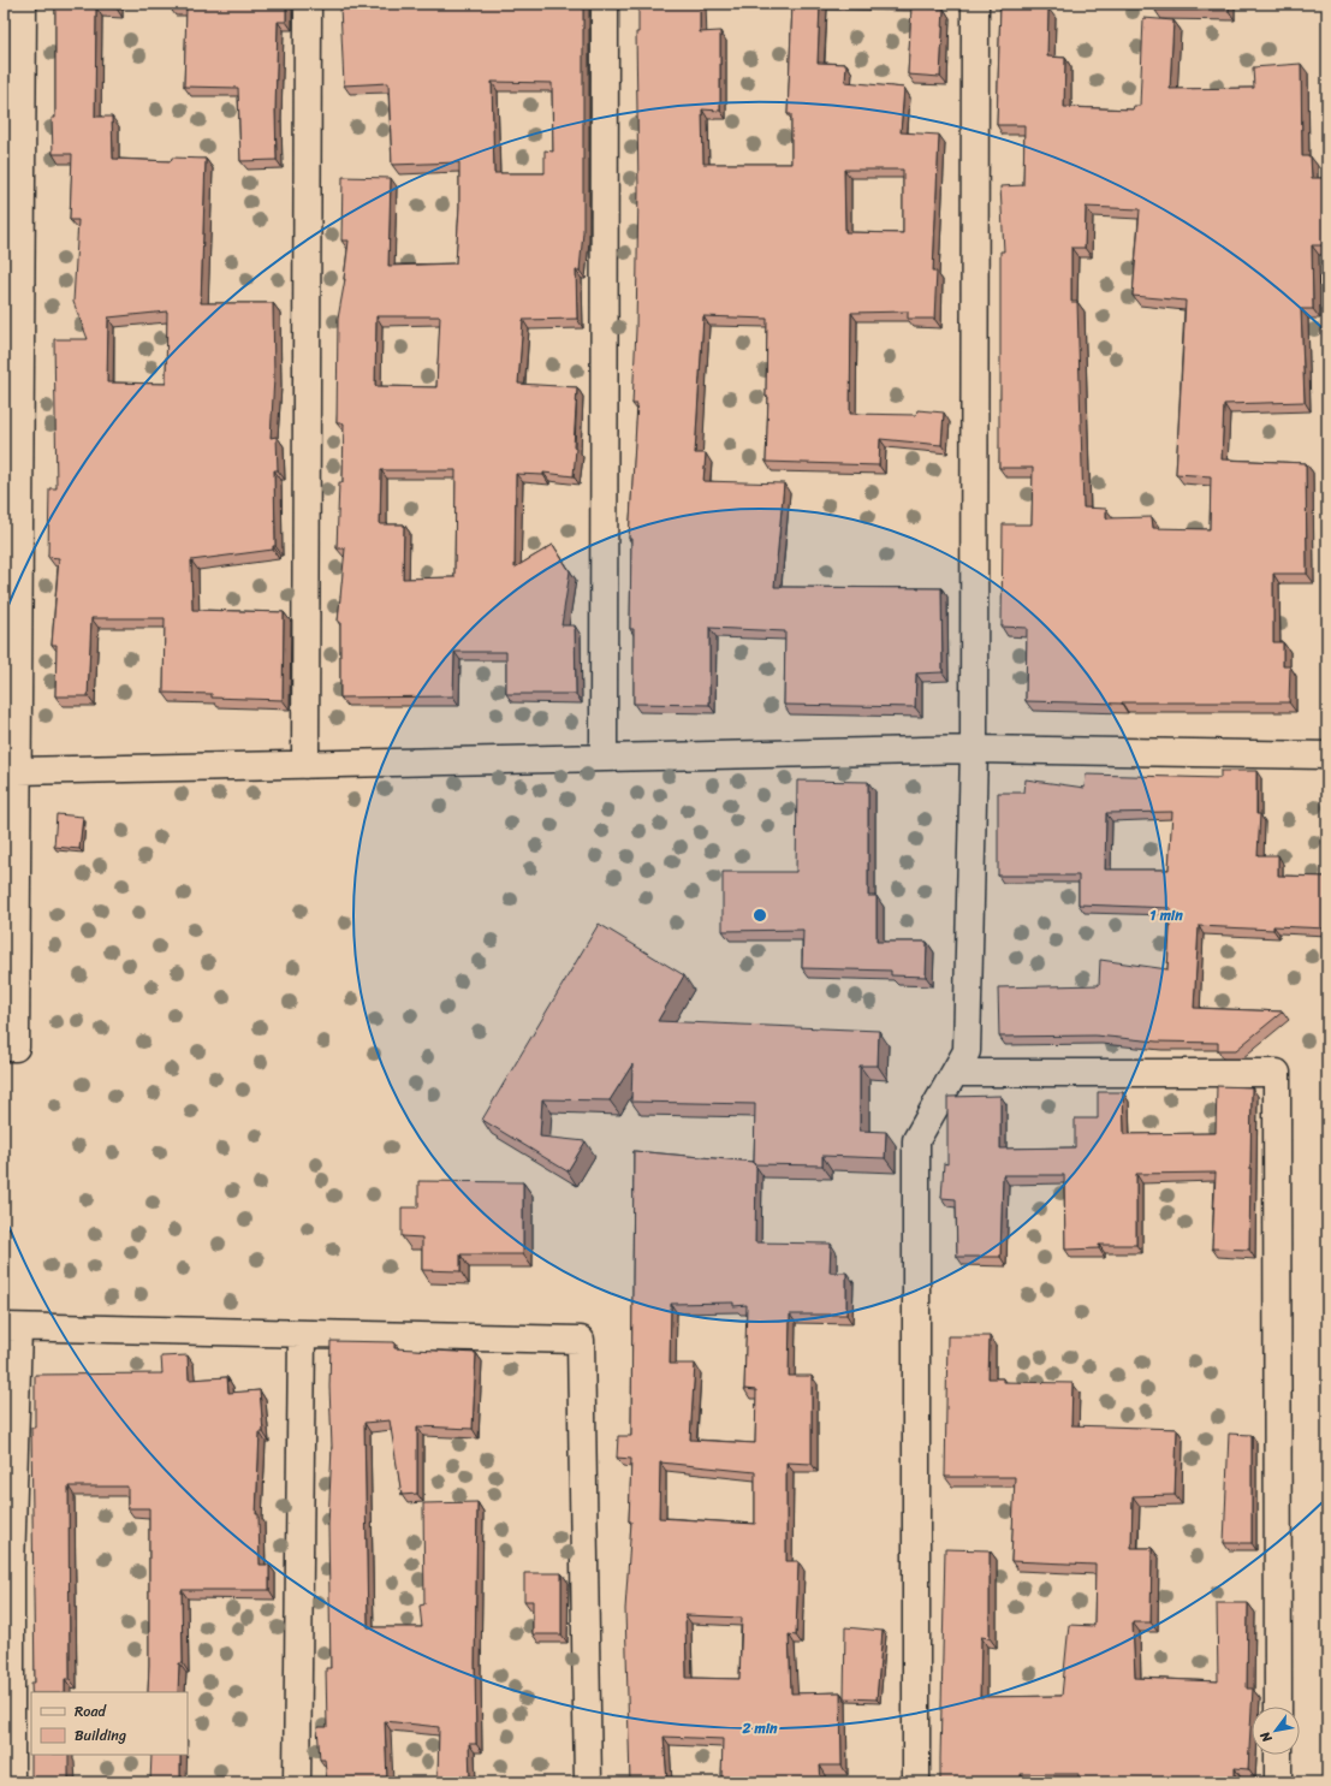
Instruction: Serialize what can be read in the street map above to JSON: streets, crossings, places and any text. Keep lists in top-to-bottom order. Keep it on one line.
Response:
{"legend":["Road","Building"],"north":"bottom left","rings":["1 min","2 min"]}
